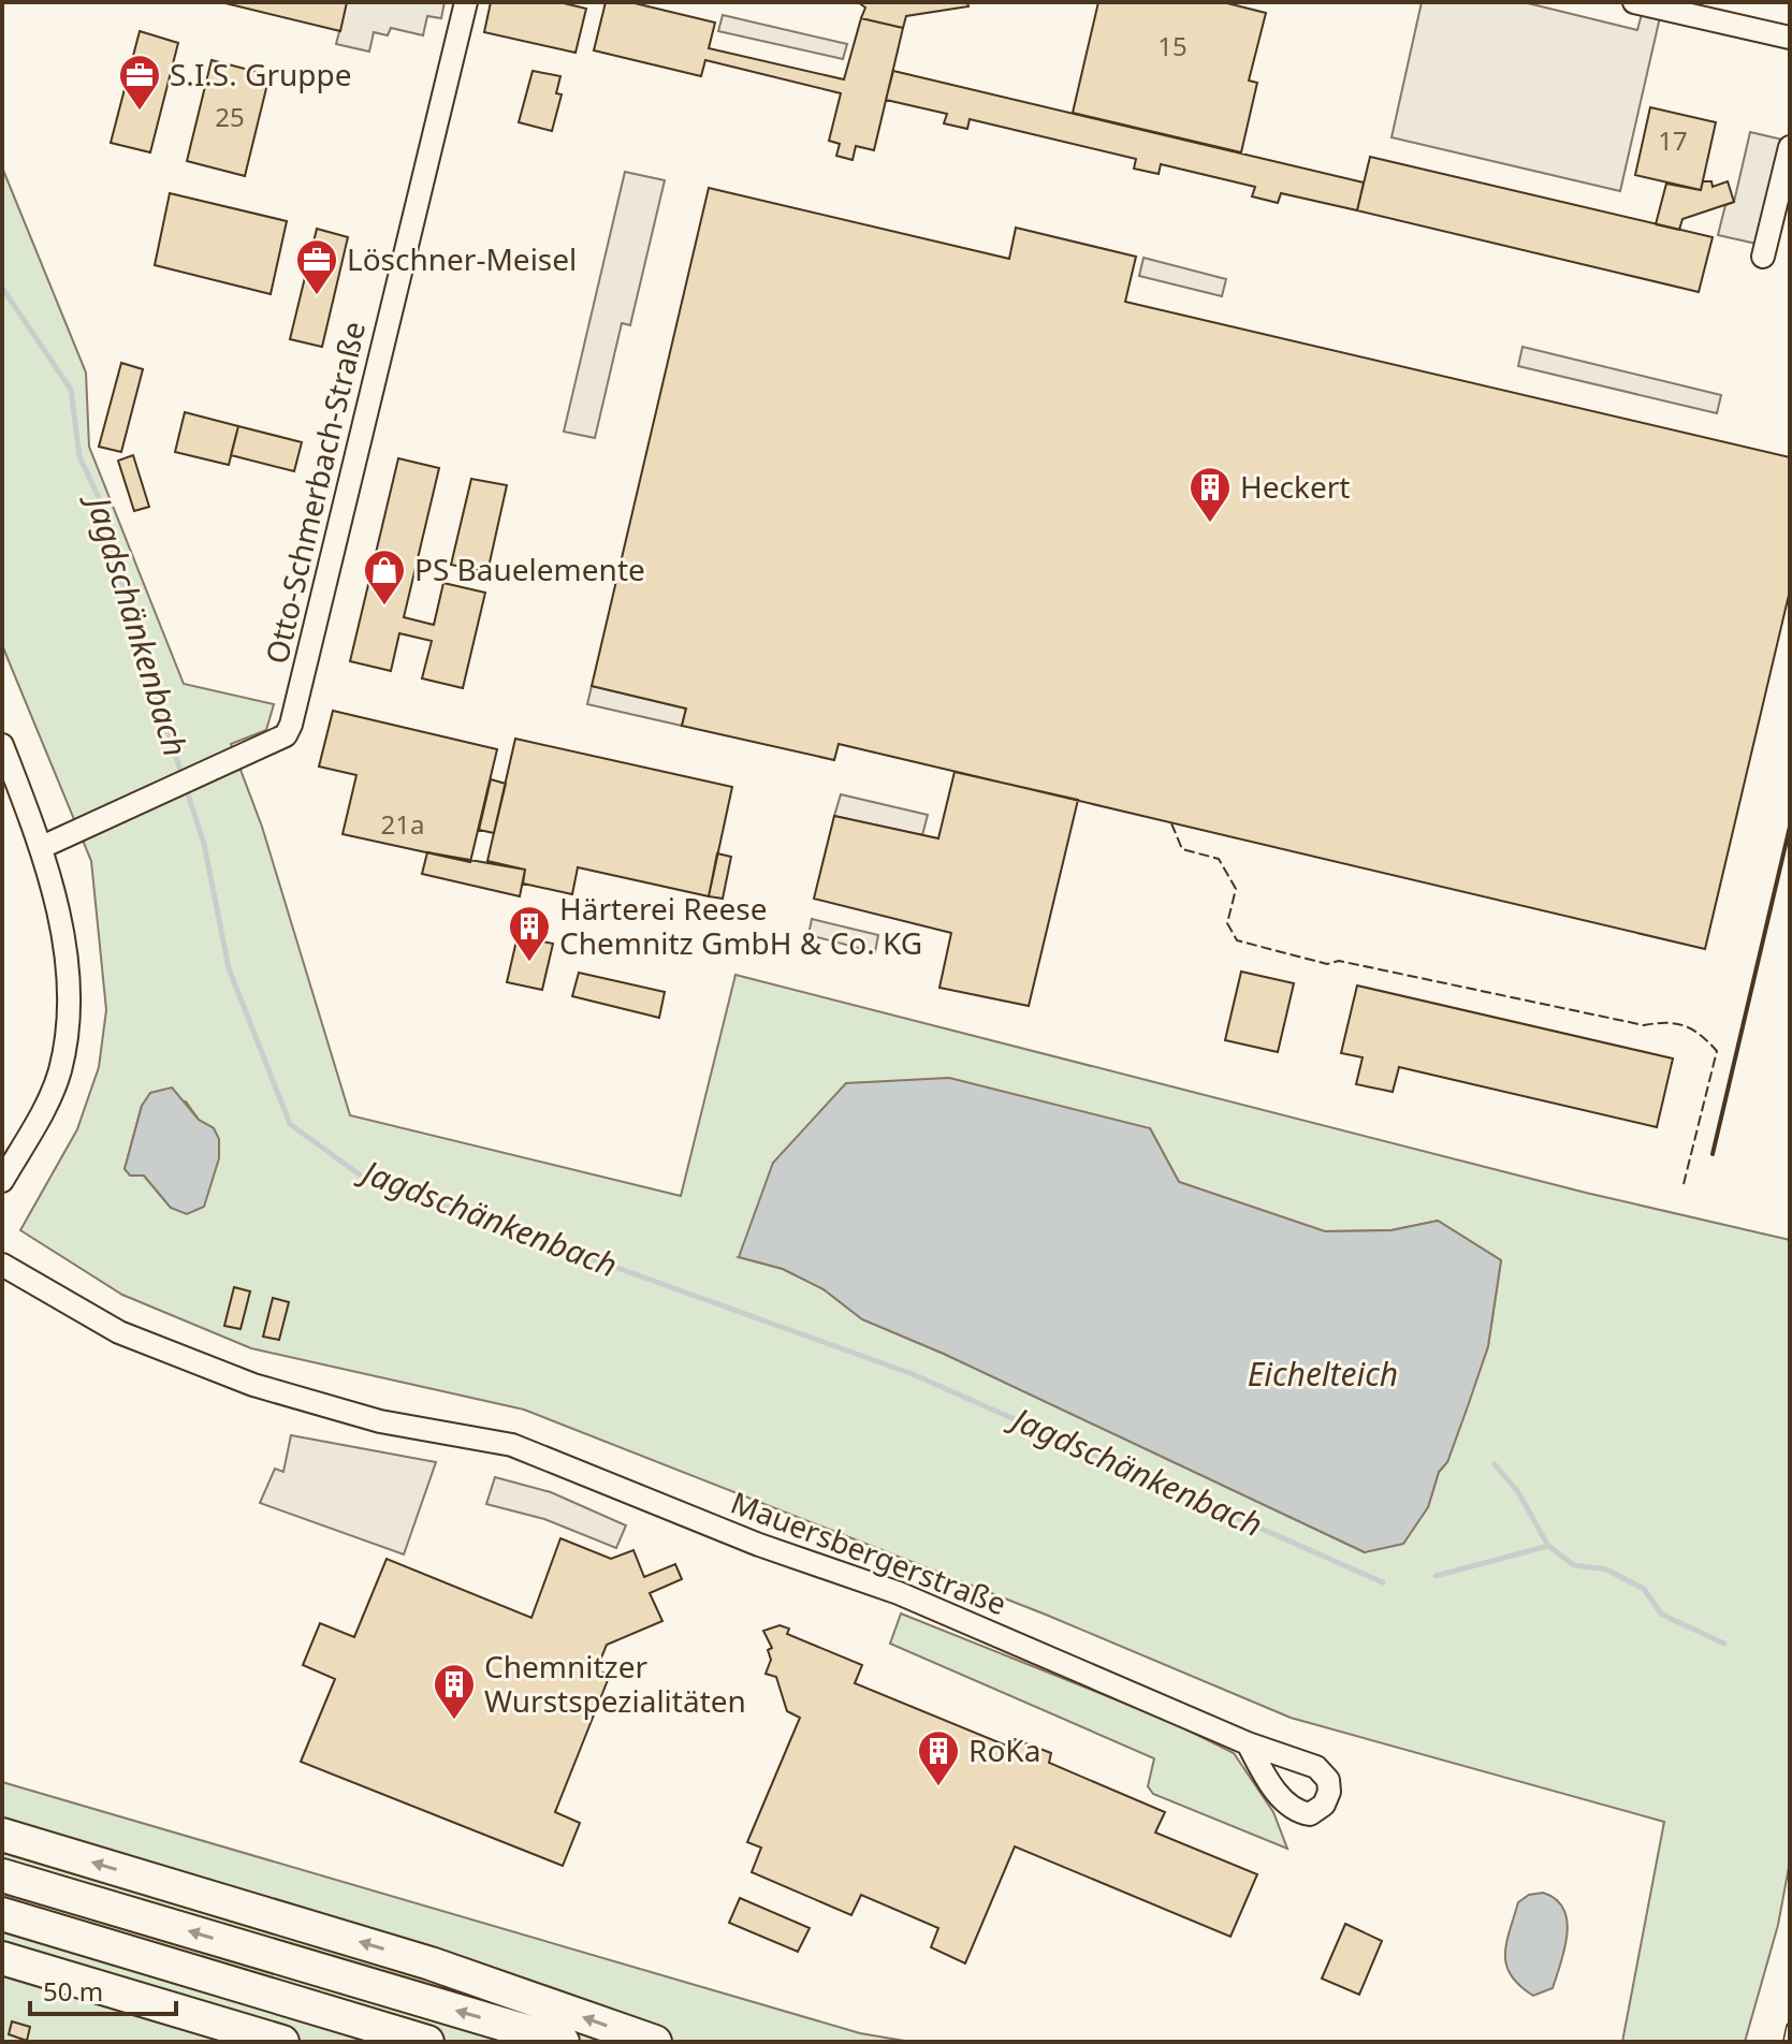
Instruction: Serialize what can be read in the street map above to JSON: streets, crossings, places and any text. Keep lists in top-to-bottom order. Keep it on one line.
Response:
{"streets":{"street":["Otto-Schmerbach-Straße","Mauersbergerstraße"]},"water":["Jagdschänkenbach","Eichelteich"],"places":{"office":["S.I.S. Gruppe","Löschner-Meisel"],"building":["Heckert","Härterei Reese Chemnitz GmbH & Co. KG","Chemnitzer Wurstspezialitäten","RoKa"],"shop":["PS Bauelemente"]},"house_numbers":["15","25","17","21a"],"scale_bar":"50 m"}
